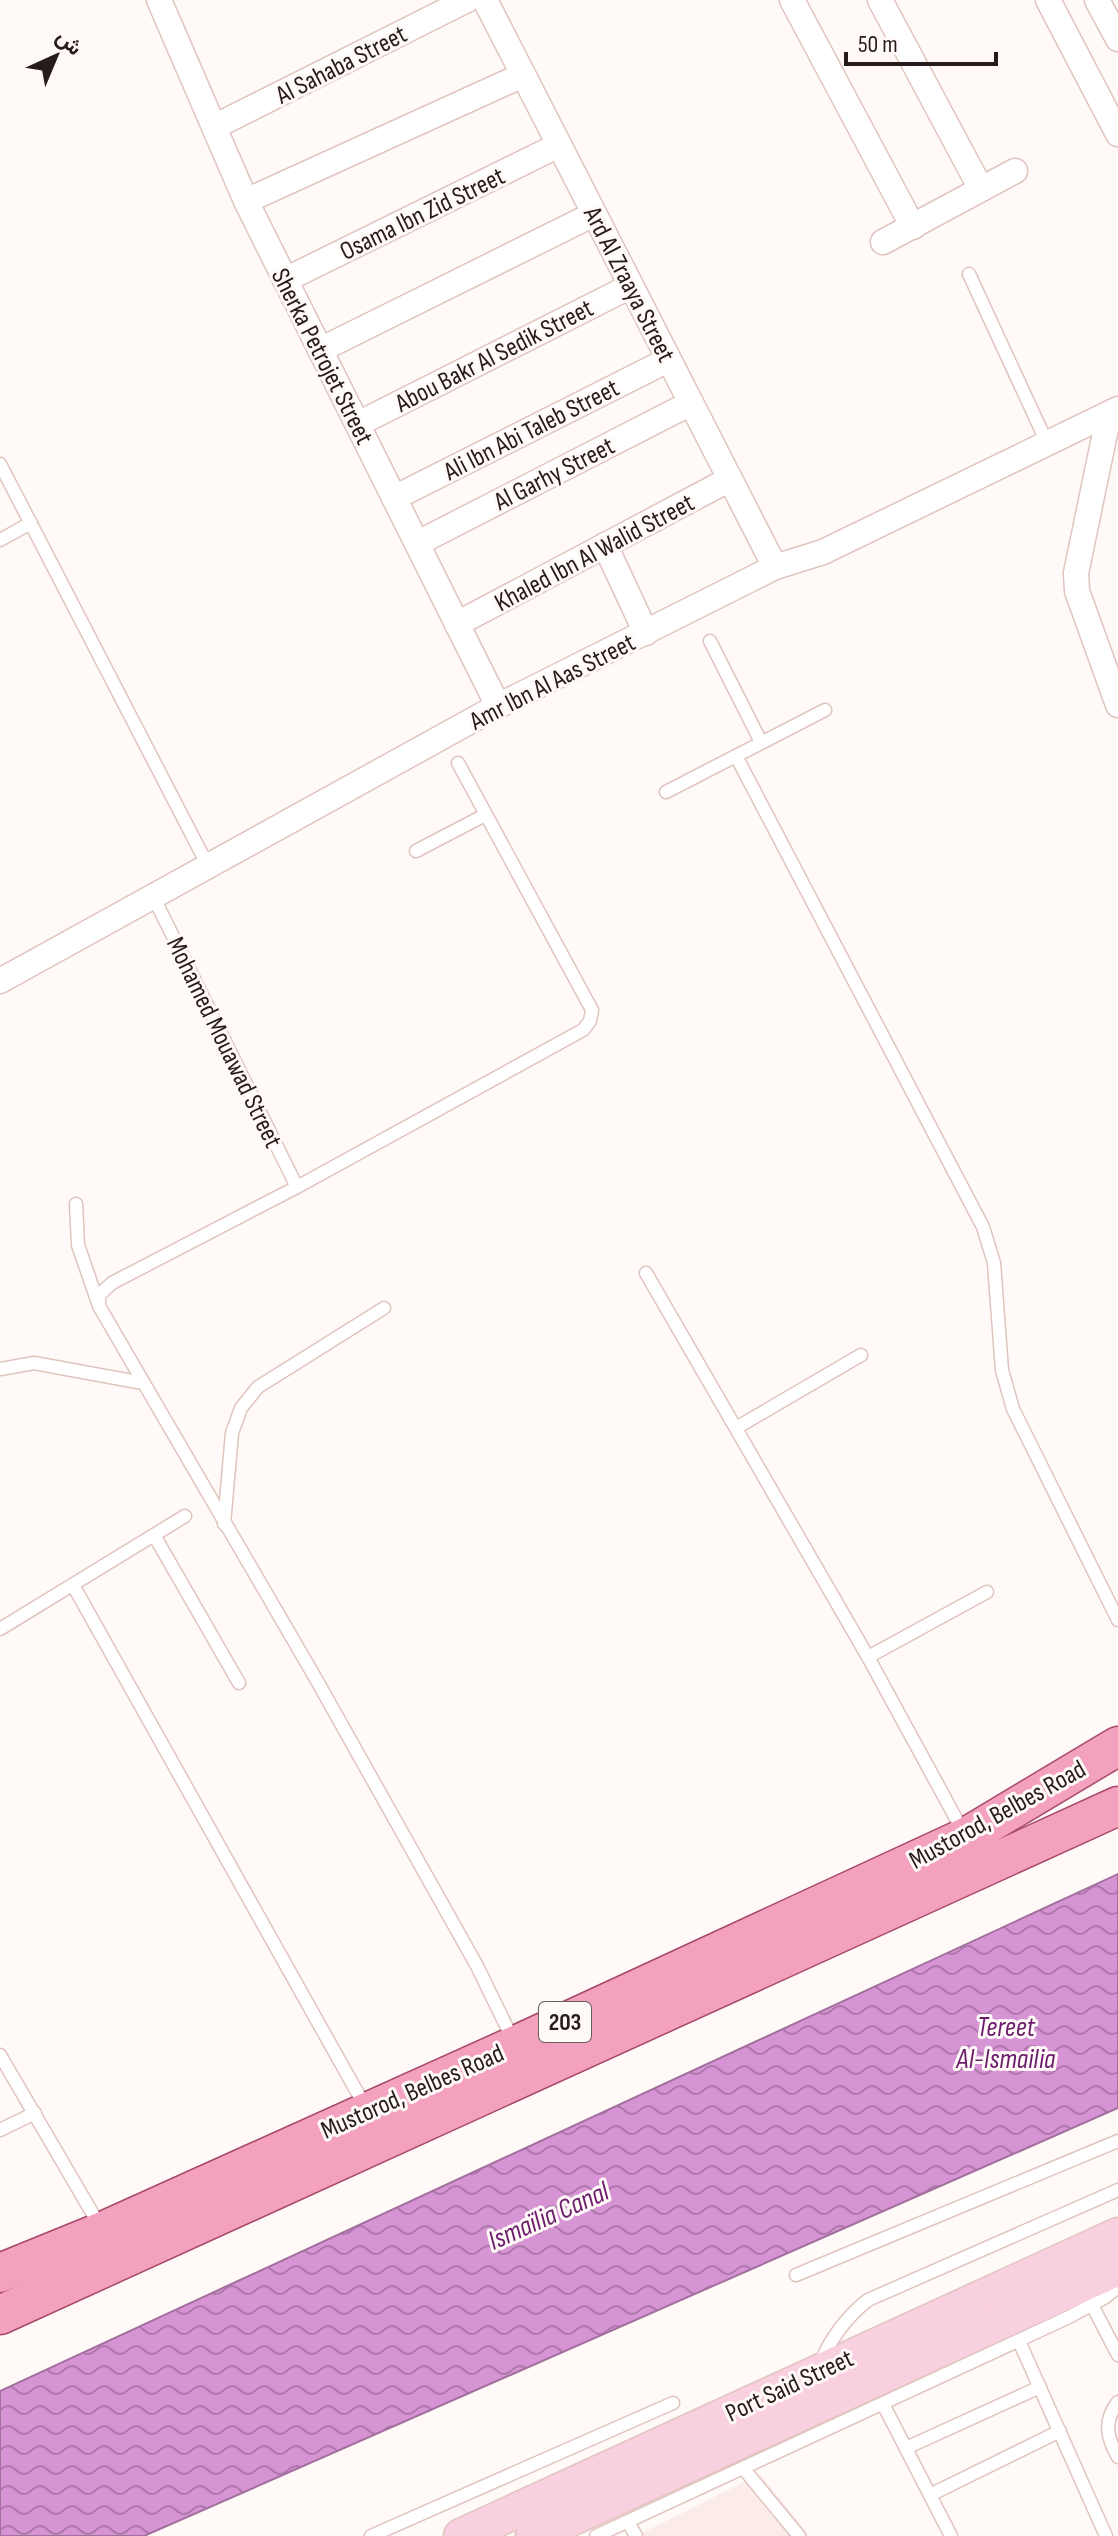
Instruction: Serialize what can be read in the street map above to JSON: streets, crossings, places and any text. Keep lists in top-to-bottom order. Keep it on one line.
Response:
{"streets":{"main road":["Mustorod, Belbes Road","203","Port Said Street"],"street":["Al Sahaba Street","Osama Ibn Zid Street","Ard Al Zraaya Street","Abou Bakr Al Sedik Street","Sherka Petrojet Street","Ali Ibn Abi Taleb Street","Al Garhy Street","Khaled Ibn Al Walid Street","Amr Ibn Al Aas Street"],"lane":["Mohamed Mouawad Street"]},"crossings":[["Al Sahaba Street","Sherka Petrojet Street"],["Osama Ibn Zid Street","Ard Al Zraaya Street"],["Osama Ibn Zid Street","Sherka Petrojet Street"],["Ard Al Zraaya Street","Abou Bakr Al Sedik Street"],["Ard Al Zraaya Street","Ali Ibn Abi Taleb Street"],["Ard Al Zraaya Street","Al Garhy Street"],["Ard Al Zraaya Street","Khaled Ibn Al Walid Street"],["Ard Al Zraaya Street","Amr Ibn Al Aas Street"],["Abou Bakr Al Sedik Street","Sherka Petrojet Street"],["Sherka Petrojet Street","Ali Ibn Abi Taleb Street"],["Sherka Petrojet Street","Al Garhy Street"],["Sherka Petrojet Street","Khaled Ibn Al Walid Street"],["Sherka Petrojet Street","Amr Ibn Al Aas Street"],["Amr Ibn Al Aas Street","Mohamed Mouawad Street"]],"water":["Tereet Al-Ismailia","Ismaïlia Canal"],"scale_bar":"50 m","north":"top right"}
